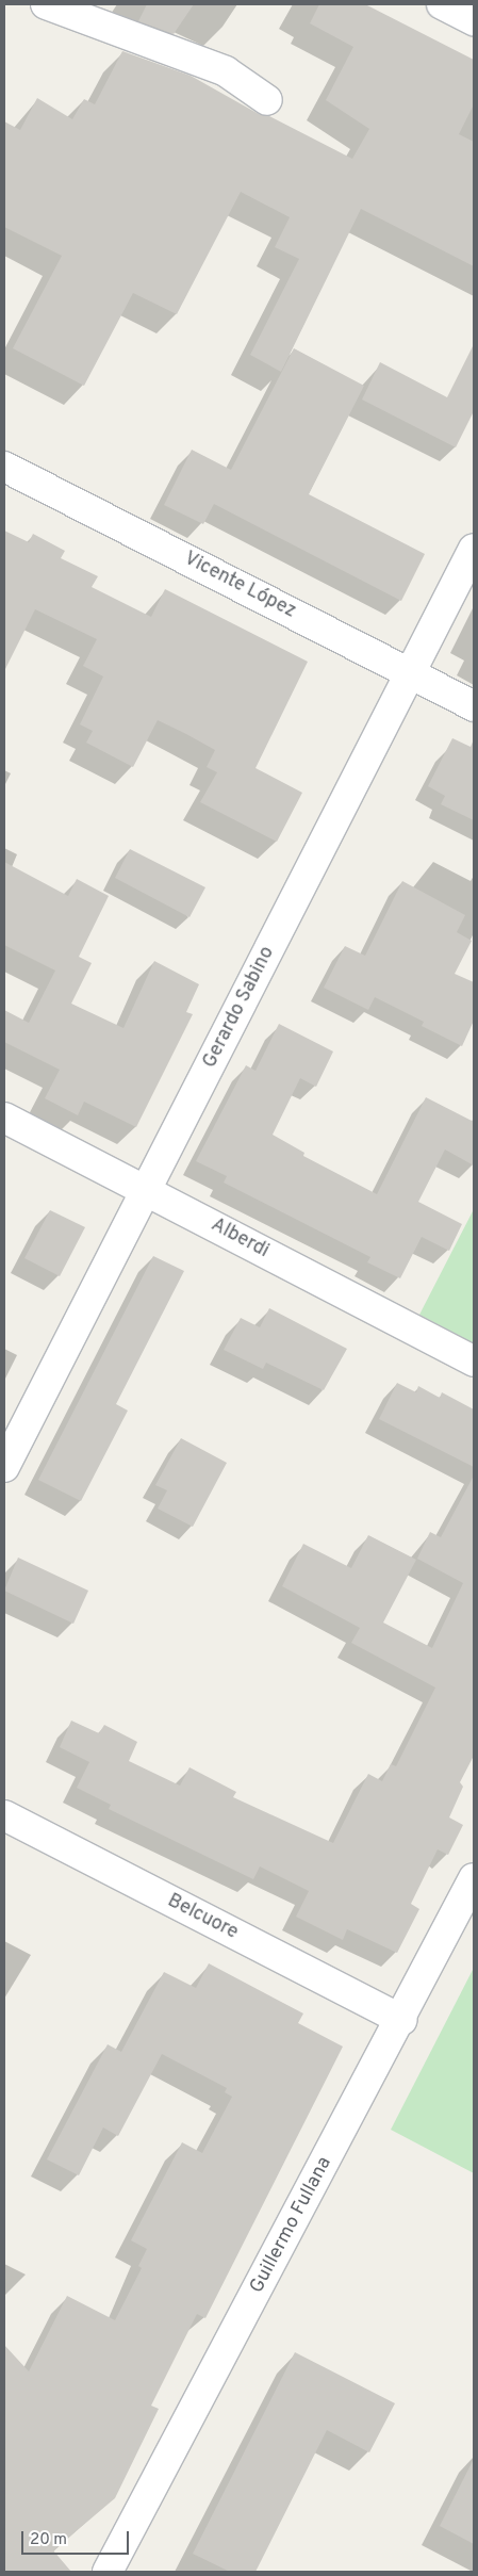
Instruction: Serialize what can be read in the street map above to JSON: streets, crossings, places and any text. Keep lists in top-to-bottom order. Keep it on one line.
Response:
{"streets":{"street":["Vicente López","Gerardo Sabino","Alberdi","Belcuore","Guillermo Fullana"]},"crossings":[["Vicente López","Gerardo Sabino"],["Gerardo Sabino","Alberdi"],["Belcuore","Guillermo Fullana"]],"scale_bar":"20 m"}
